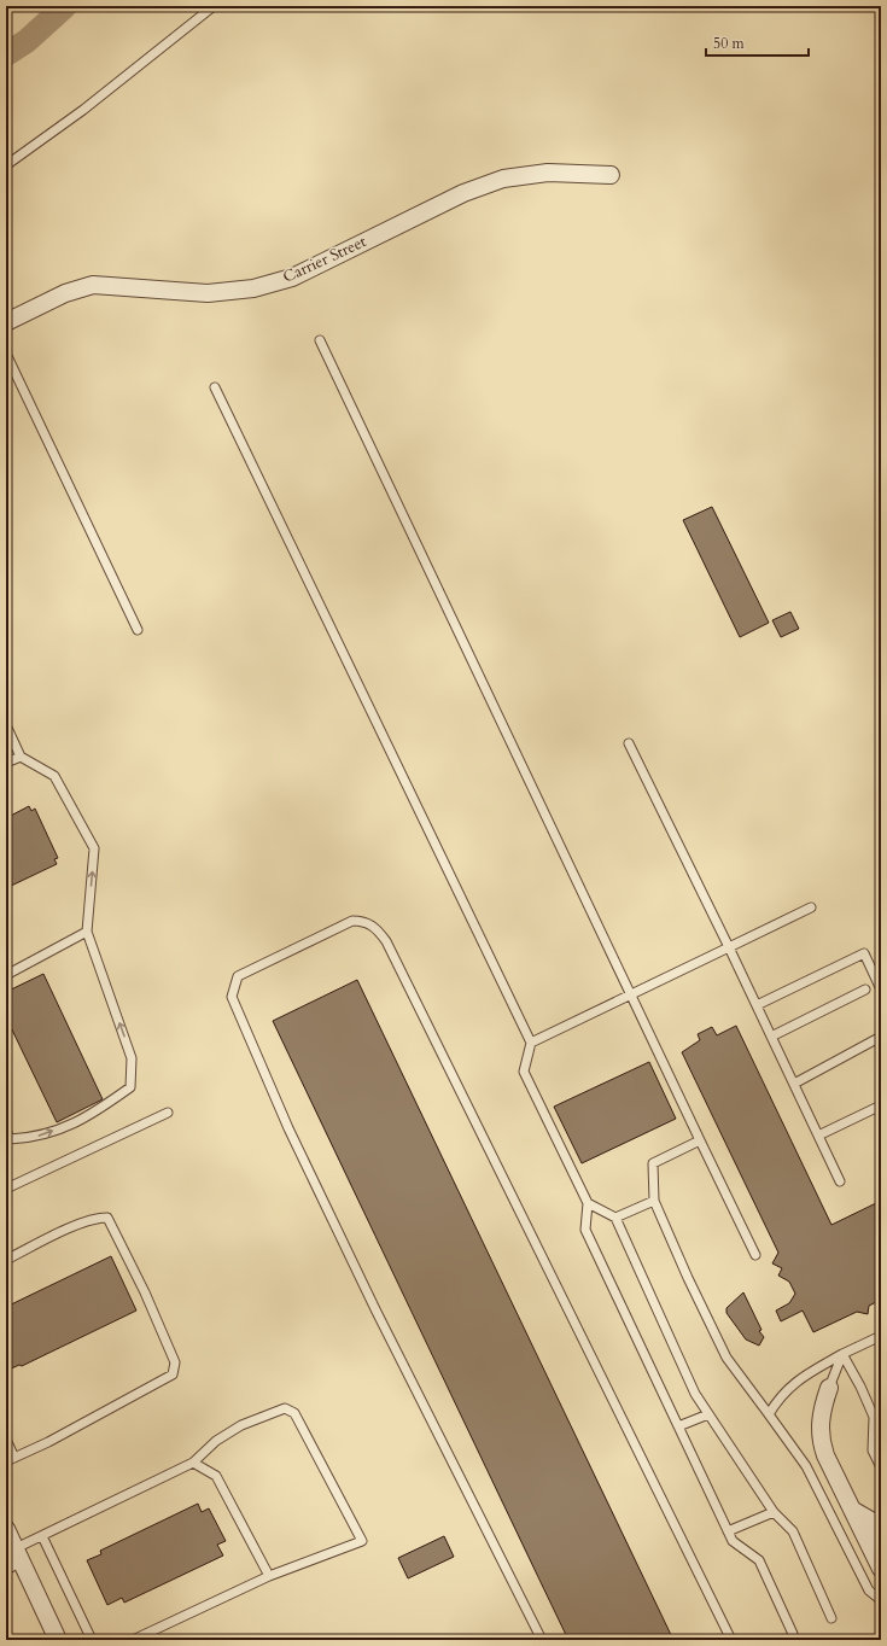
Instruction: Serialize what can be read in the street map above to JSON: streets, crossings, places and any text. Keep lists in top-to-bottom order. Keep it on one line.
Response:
{"streets":{"street":["Carrier Street"]},"scale_bar":"50 m"}
